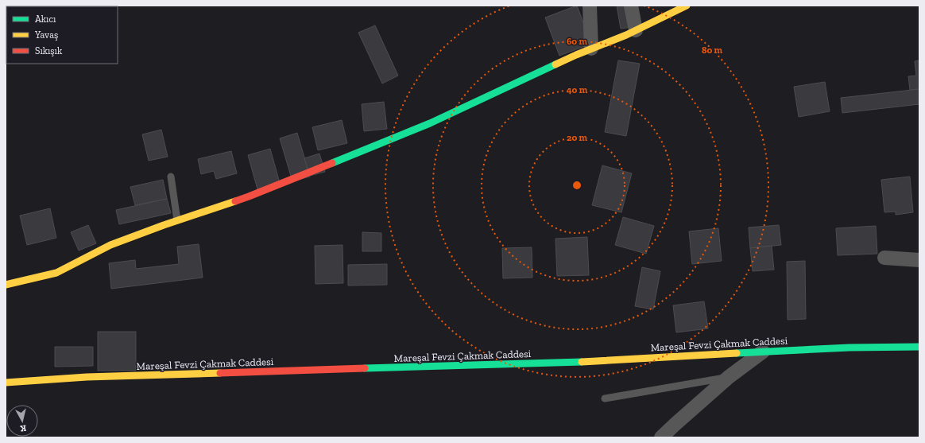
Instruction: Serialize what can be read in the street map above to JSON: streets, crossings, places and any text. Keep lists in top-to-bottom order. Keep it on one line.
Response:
{"streets":{"street":["Mareşal Fevzi Çakmak Caddesi"]},"legend":["Akıcı","Yavaş","Sıkışık"],"north":"bottom","rings":["60 m","80 m","40 m","20 m"]}
